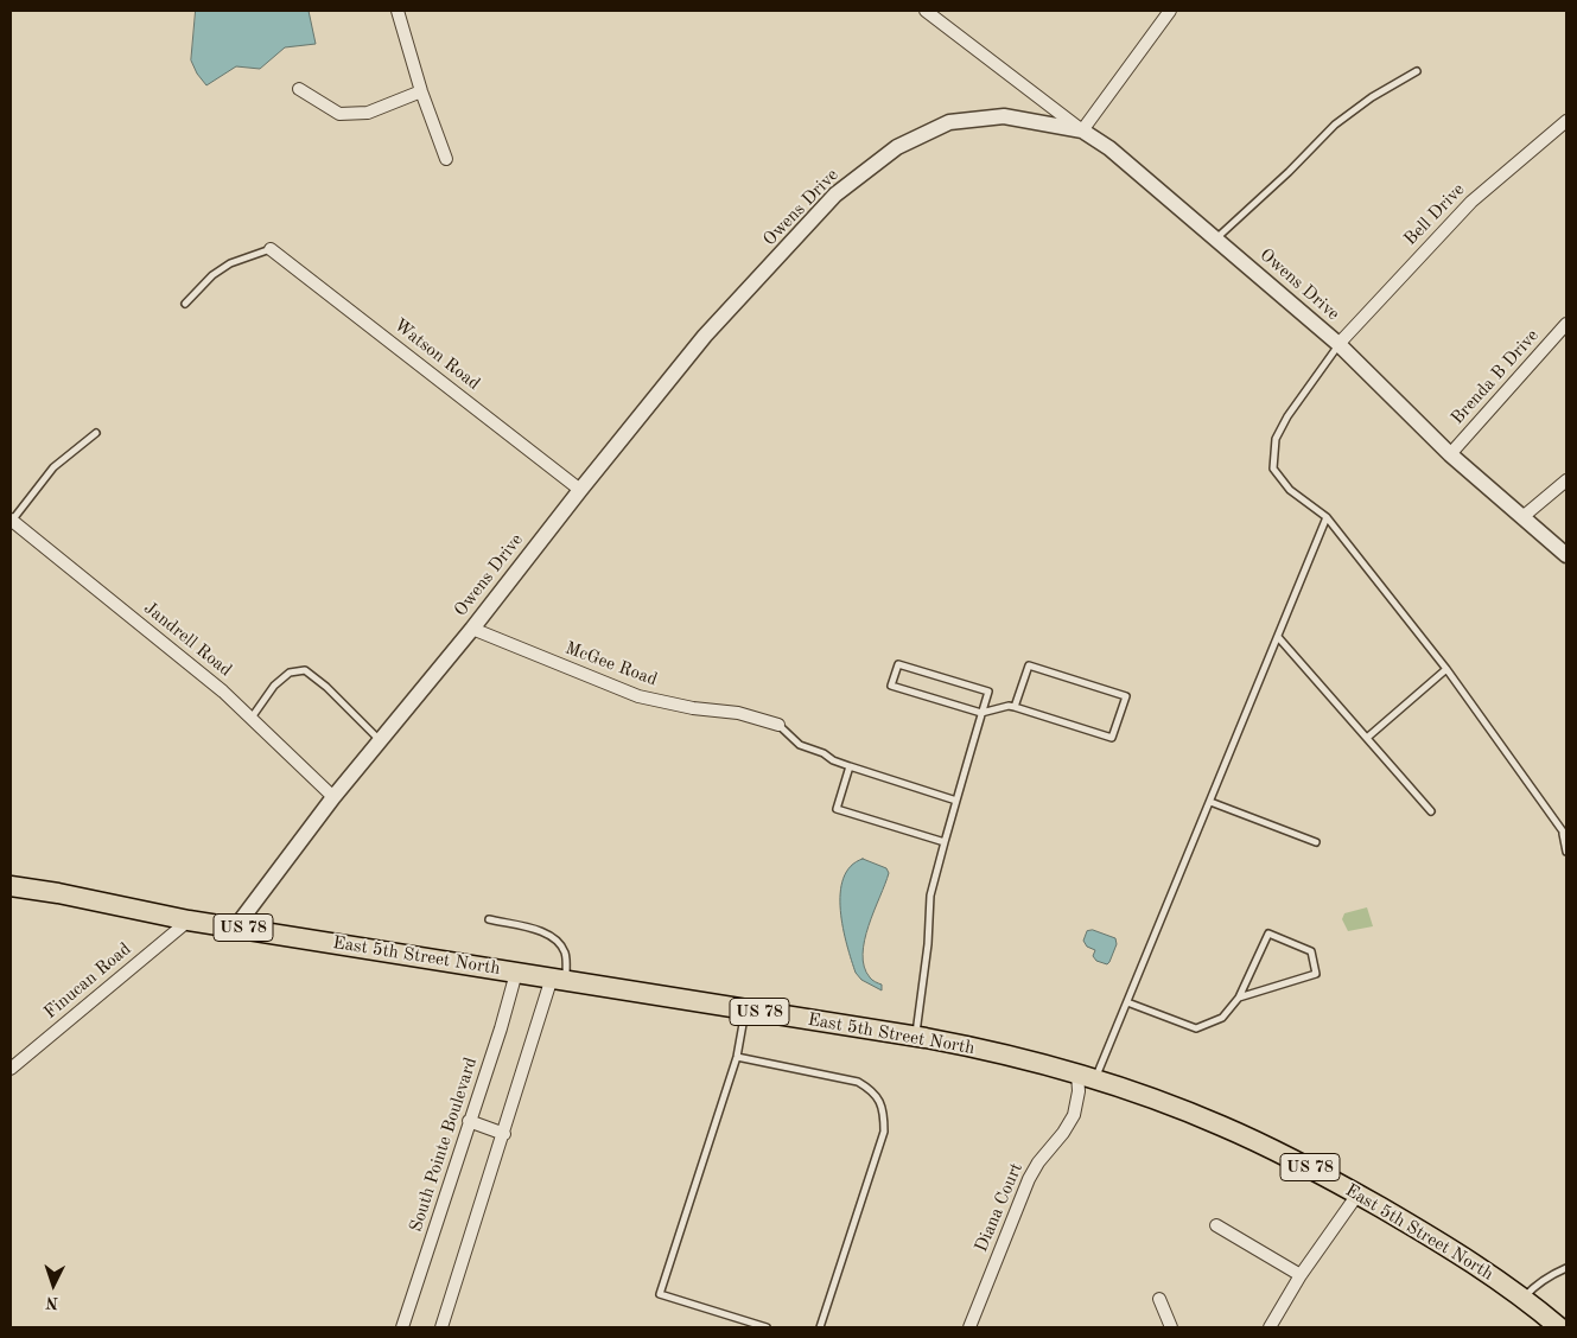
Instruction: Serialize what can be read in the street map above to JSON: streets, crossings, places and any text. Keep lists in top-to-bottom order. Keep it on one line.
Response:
{"streets":{"main road":["US 78","East 5th Street North"],"street":["Owens Drive","Bell Drive","Watson Road","Brenda B Drive","Jandrell Road","McGee Road","Finucan Road","South Pointe Boulevard","Diana Court"]},"crossings":[["Owens Drive","Bell Drive"],["Owens Drive","Watson Road"],["Owens Drive","Brenda B Drive"],["Owens Drive","Jandrell Road"],["Owens Drive","McGee Road"],["Owens Drive","East 5th Street North"],["East 5th Street North","Finucan Road"],["East 5th Street North","South Pointe Boulevard"],["East 5th Street North","Diana Court"]],"north":"bottom"}
